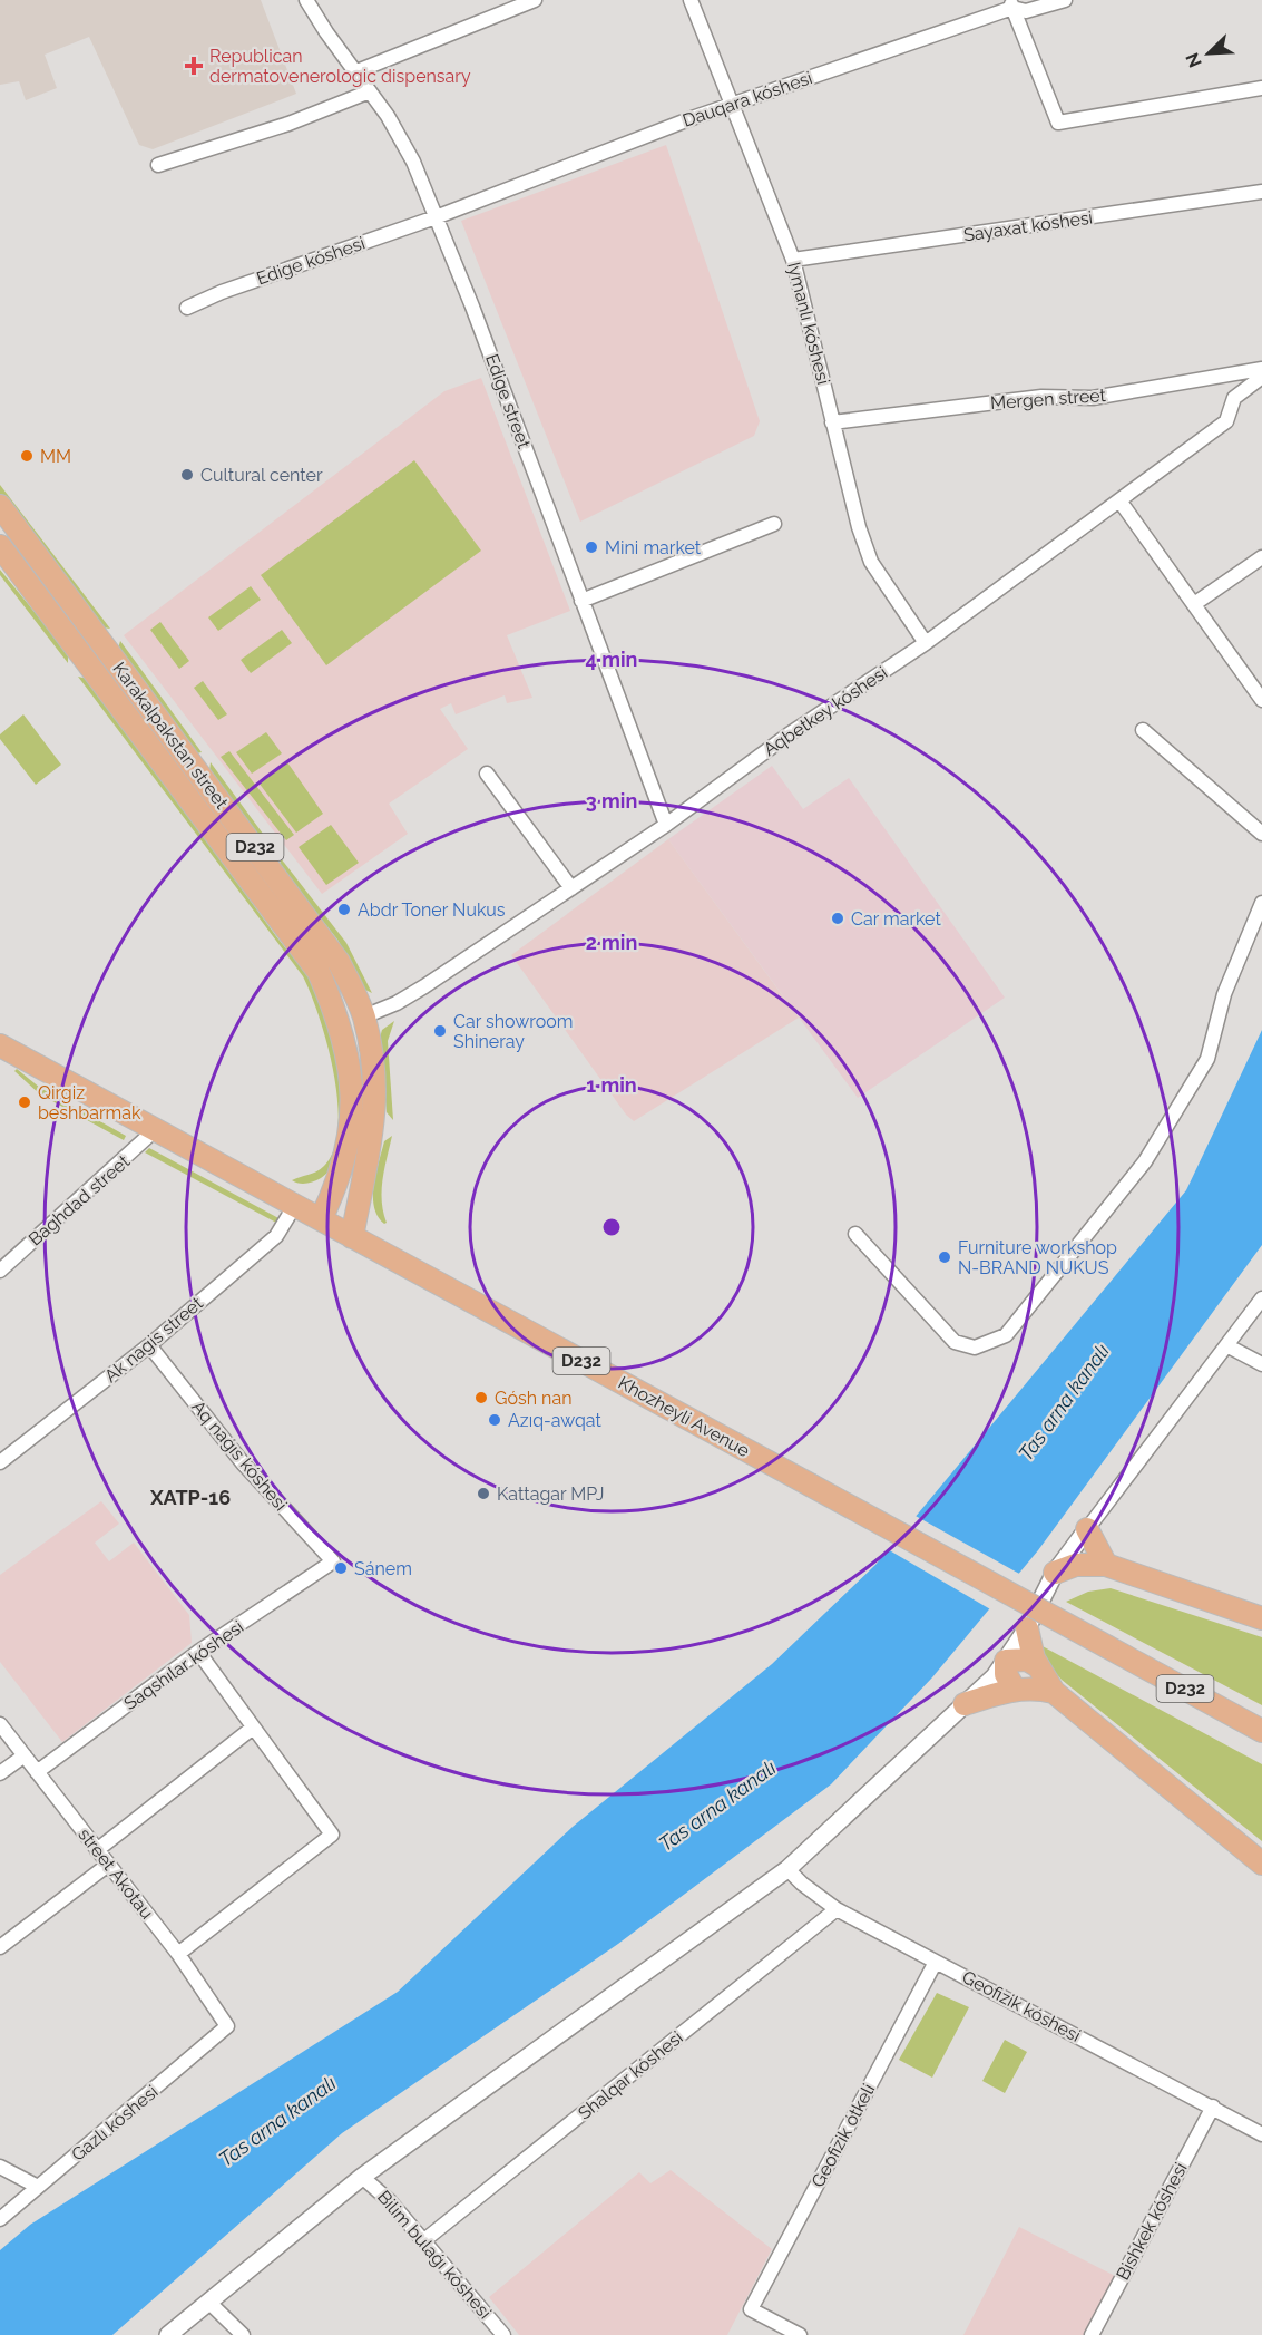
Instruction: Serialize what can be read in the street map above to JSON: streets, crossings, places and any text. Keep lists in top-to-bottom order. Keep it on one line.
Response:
{"streets":{"main road":["Karakalpakstan street","D232","Khozheyli Avenue"],"street":["Dauqara kóshesi","Sayaxat kóshesi","Edige kóshesi","Iymanlı kóshesi","Mergen street","Edige street","Aqbetkey kóshesi","Baghdad street","Ak nagis street","Aq naǵıs kóshesi","Saqshılar kóshesi","street Akotau","Geofizik kóshesi","Shalqar kóshesi","Gazlı kóshesi","Geofizik ótkeli","Bishkek kóshesi","Bilim bulaǵı kóshesi"]},"crossings":[["Dauqara kóshesi","Edige kóshesi"],["Dauqara kóshesi","Iymanlı kóshesi"],["Dauqara kóshesi","Edige street"],["Sayaxat kóshesi","Iymanlı kóshesi"],["Edige kóshesi","Edige street"],["Iymanlı kóshesi","Mergen street"],["Iymanlı kóshesi","Aqbetkey kóshesi"],["Edige street","Aqbetkey kóshesi"],["Aqbetkey kóshesi","Karakalpakstan street"],["Karakalpakstan street","Khozheyli Avenue"],["Baghdad street","Khozheyli Avenue"],["Ak nagis street","Khozheyli Avenue"],["Ak nagis street","Aq naǵıs kóshesi"],["Aq naǵıs kóshesi","Saqshılar kóshesi"],["Saqshılar kóshesi","street Akotau"],["street Akotau","Gazlı kóshesi"],["Geofizik kóshesi","Shalqar kóshesi"],["Geofizik kóshesi","Geofizik ótkeli"],["Geofizik kóshesi","Bishkek kóshesi"],["Shalqar kóshesi","Bilim bulaǵı kóshesi"]],"districts":["XATP-16"],"water":["Tas arna kanalı"],"places":{"health":["Republican dermatovenerologic dispensary"],"other":["MM","Cultural center","Mini market","Abdr Toner Nukus","Car market","Car showroom Shineray","Qirgiz beshbarmak","Furniture workshop N-BRAND NUKUS","Gósh nan","Azıq-awqat","Kattagar MPJ","Sánem"]},"north":"bottom left","rings":["4 min","3 min","2 min","1 min"]}
